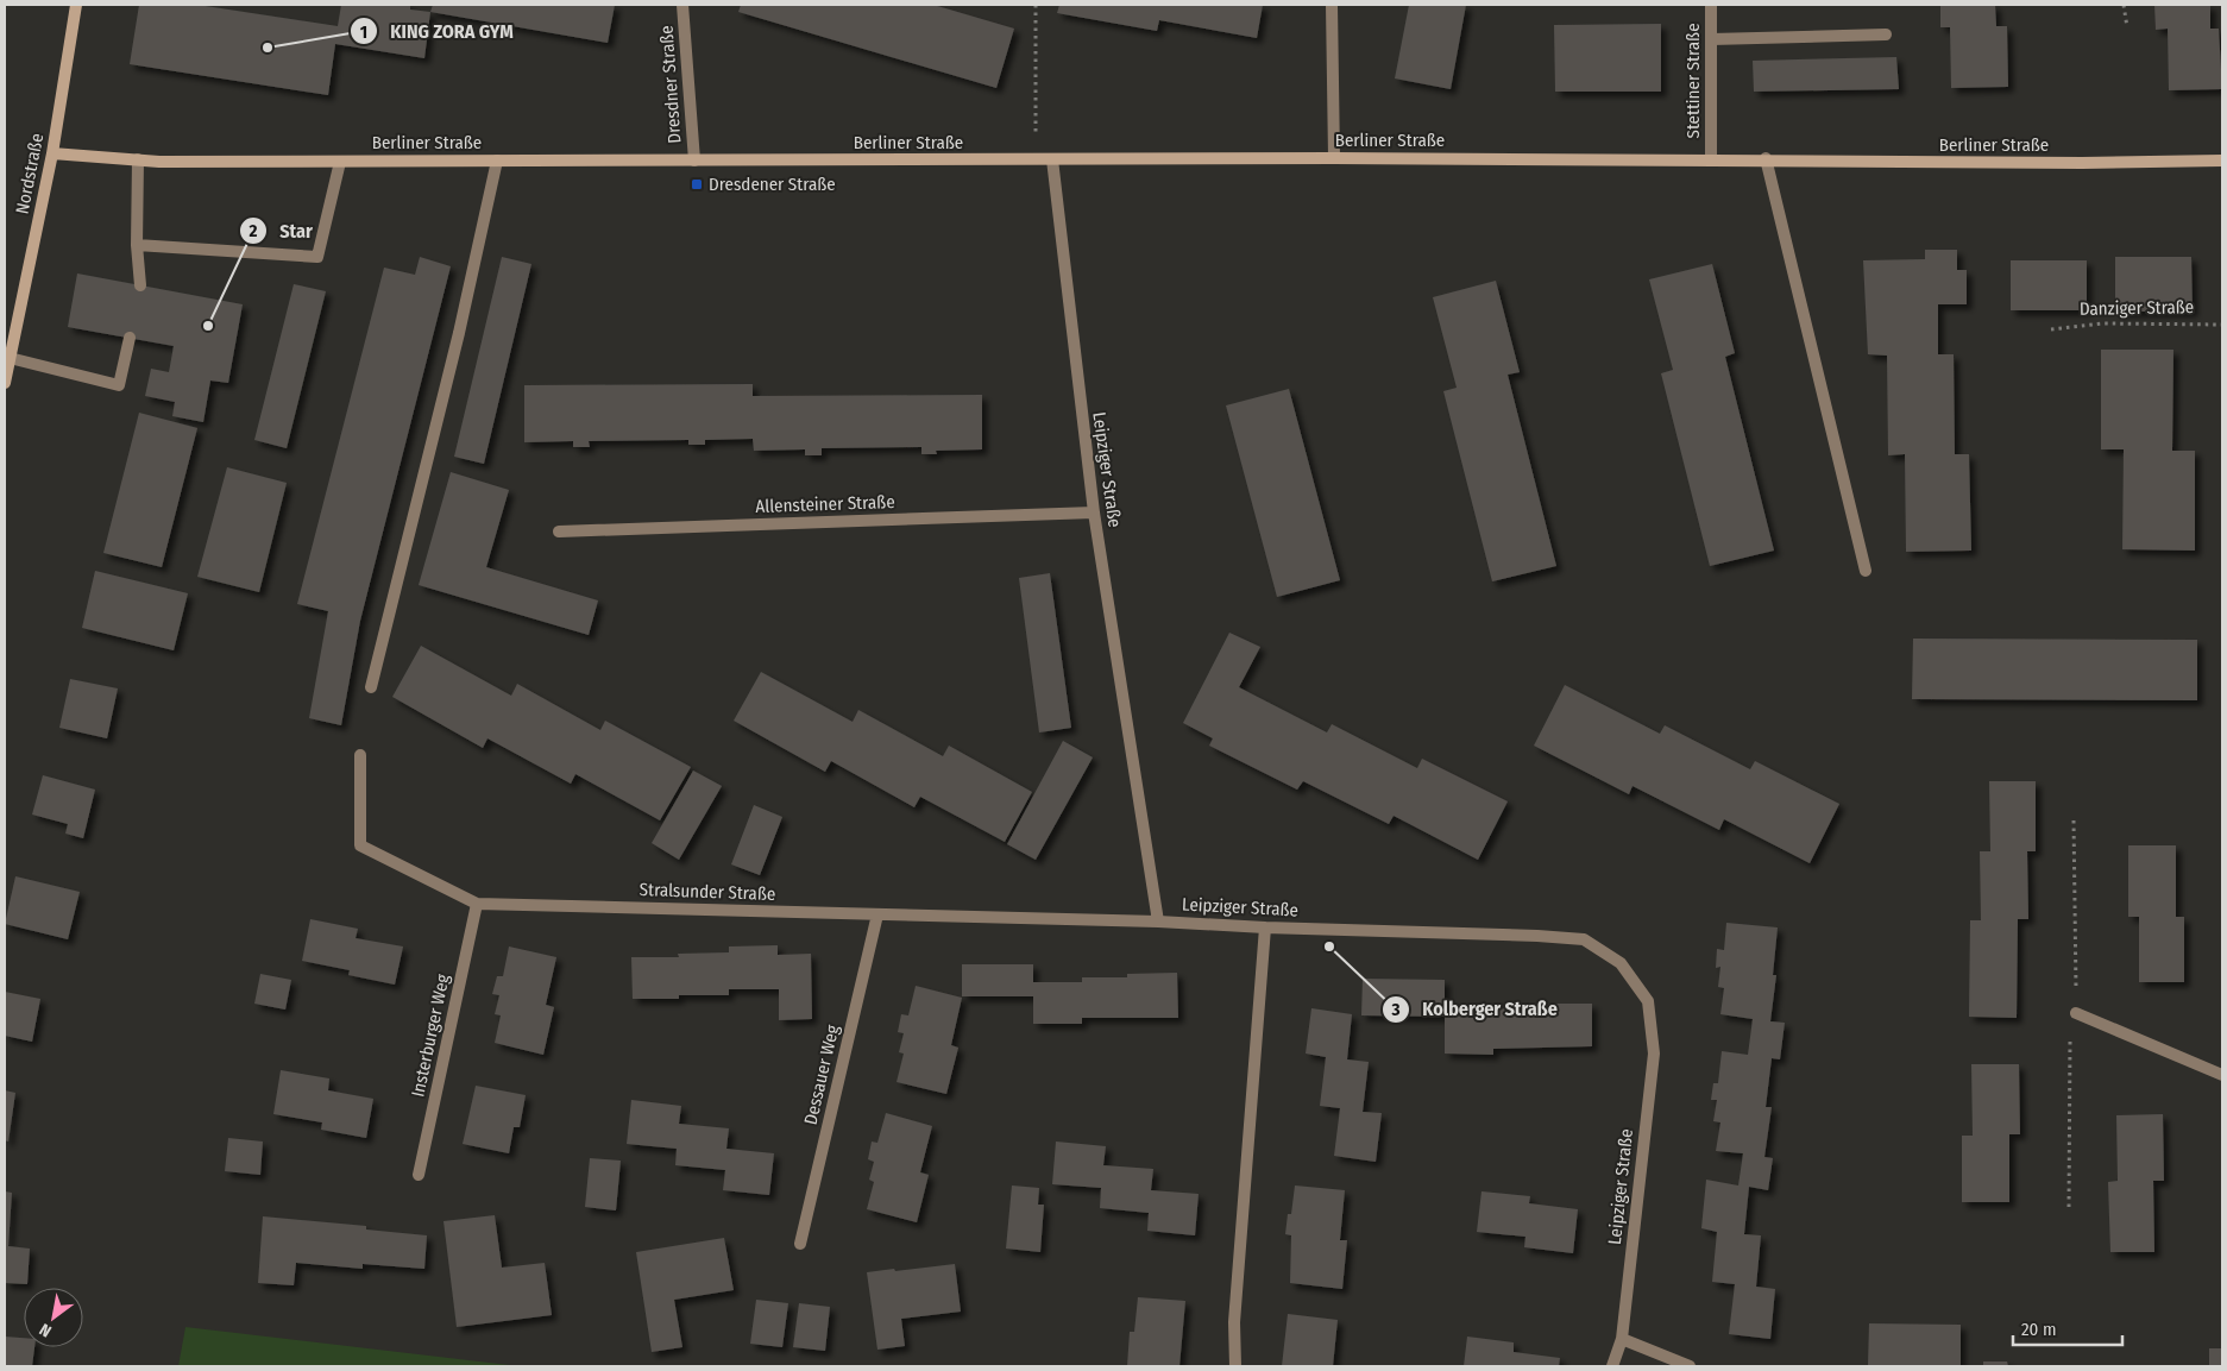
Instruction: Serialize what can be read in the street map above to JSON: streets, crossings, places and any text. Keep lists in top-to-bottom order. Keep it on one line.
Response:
{"streets":{"main road":["Berliner Straße","Nordstraße"],"street":["Stettiner Straße","Dresdner Straße","Leipziger Straße","Allensteiner Straße","Stralsunder Straße","Insterburger Weg","Dessauer Weg"],"path":["Danziger Straße"]},"crossings":[["Stettiner Straße","Berliner Straße"],["Dresdner Straße","Berliner Straße"],["Berliner Straße","Nordstraße"],["Berliner Straße","Leipziger Straße"],["Leipziger Straße","Allensteiner Straße"],["Leipziger Straße","Stralsunder Straße"],["Stralsunder Straße","Insterburger Weg"],["Stralsunder Straße","Dessauer Weg"]],"places":{"other":["KING ZORA GYM","Star","Kolberger Straße"],"transit":["Dresdener Straße"]},"scale_bar":"20 m","north":"bottom left"}
